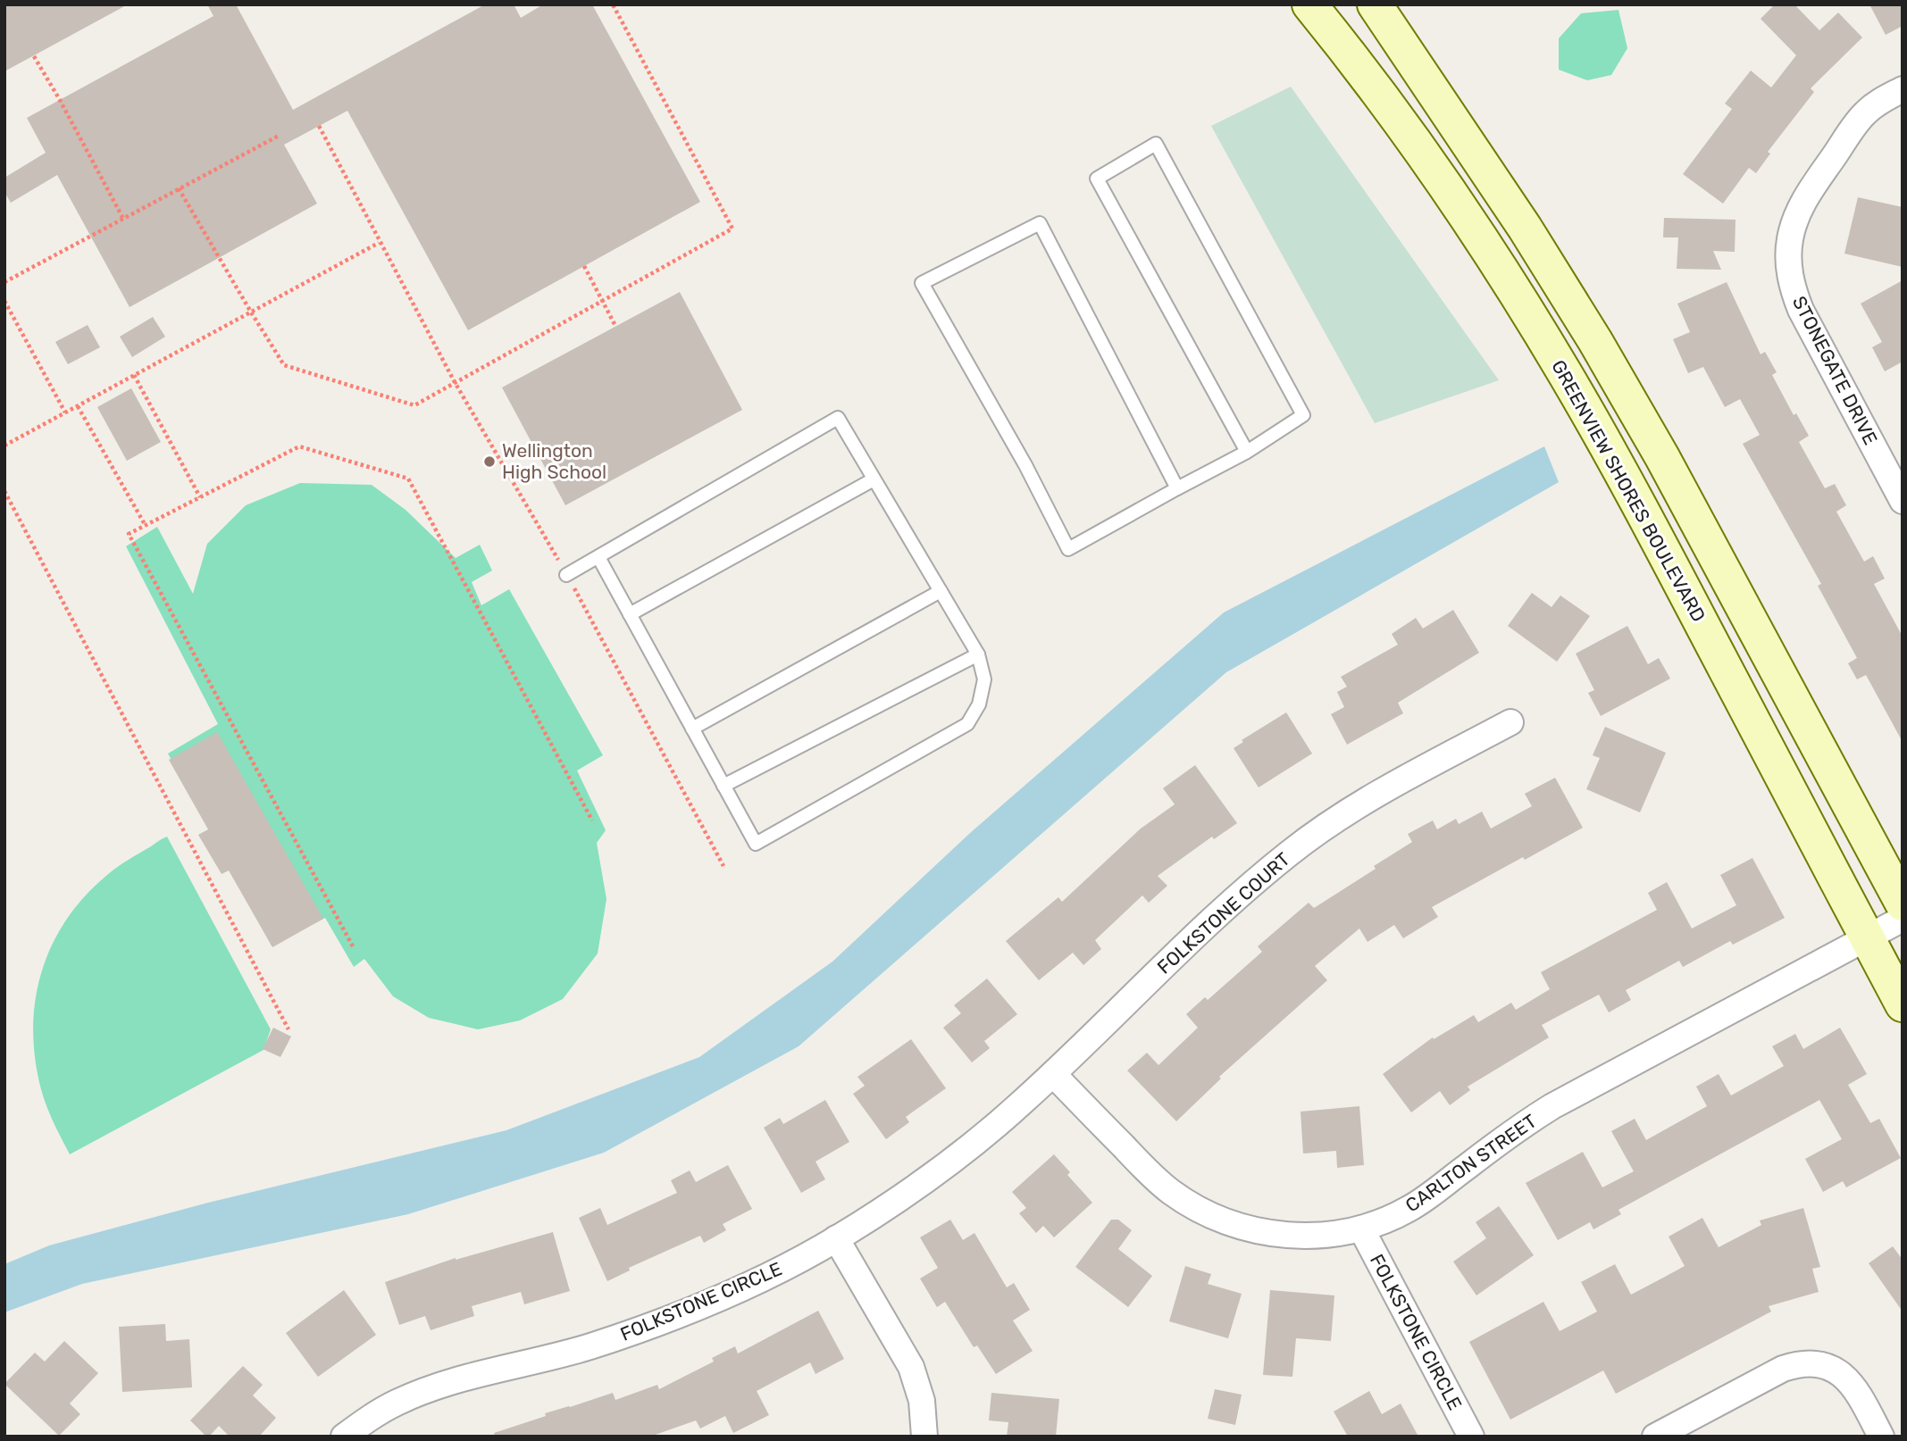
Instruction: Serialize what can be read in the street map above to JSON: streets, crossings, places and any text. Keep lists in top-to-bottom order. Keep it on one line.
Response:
{"streets":{"street":["STONEGATE DRIVE","GREENVIEW SHORES BOULEVARD","FOLKSTONE COURT","CARLTON STREET","FOLKSTONE CIRCLE"]},"crossings":[["GREENVIEW SHORES BOULEVARD","CARLTON STREET"],["FOLKSTONE COURT","CARLTON STREET"],["FOLKSTONE COURT","FOLKSTONE CIRCLE"],["CARLTON STREET","FOLKSTONE CIRCLE"]],"places":["Wellington High School"]}
